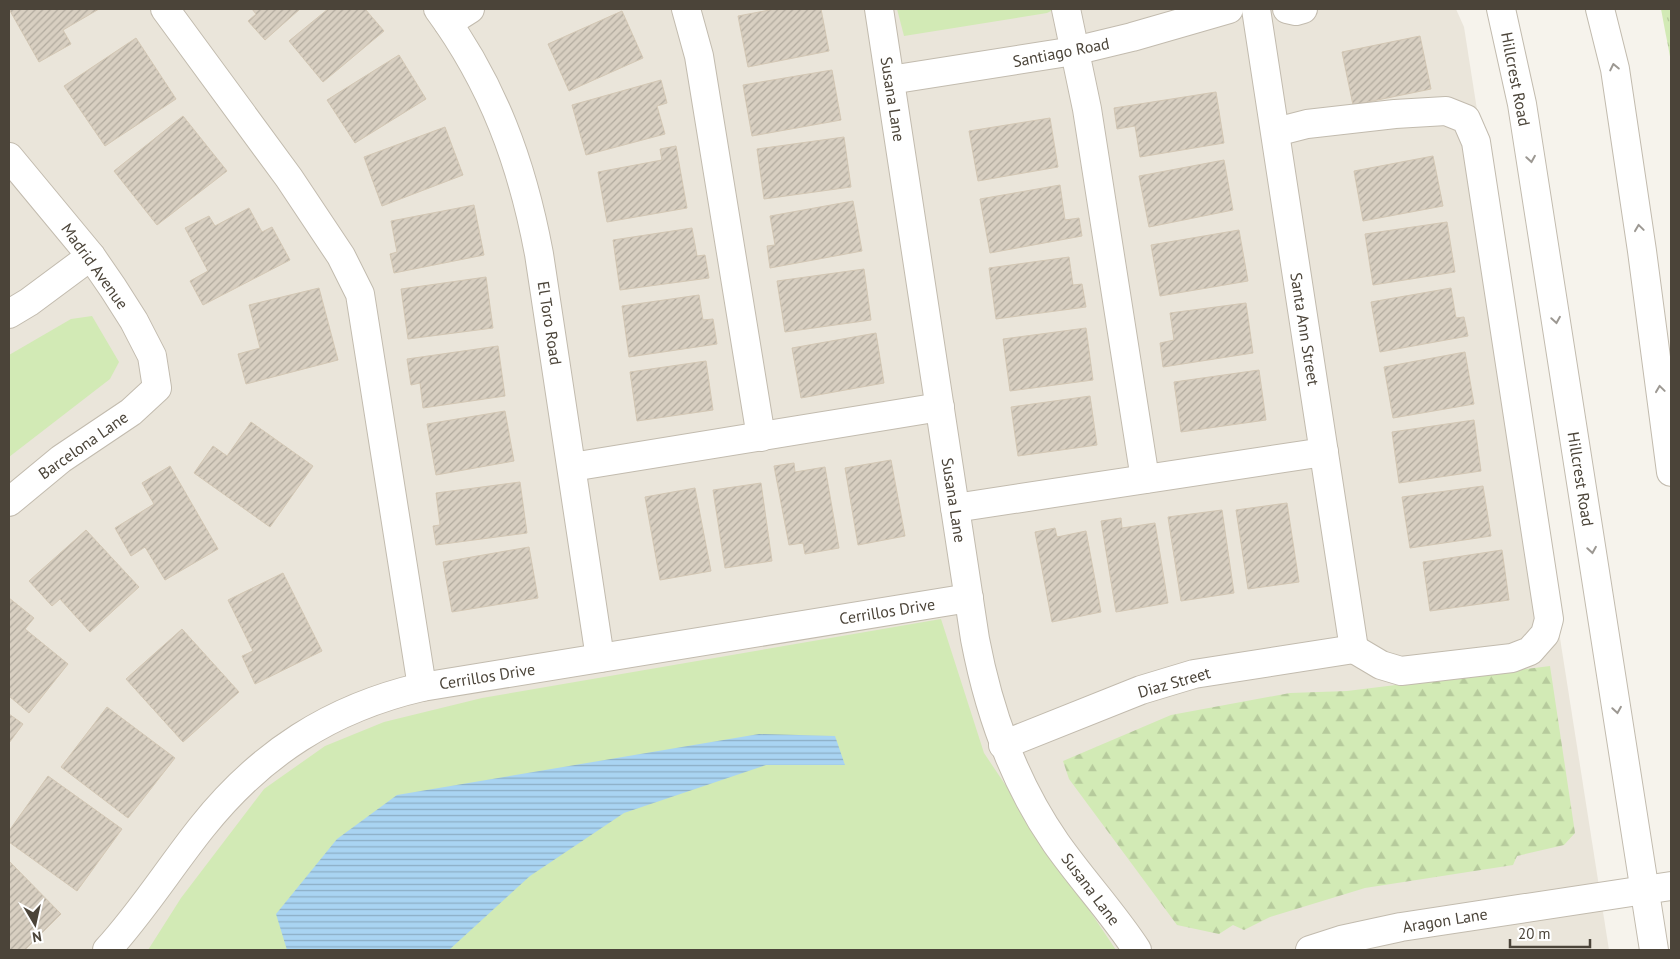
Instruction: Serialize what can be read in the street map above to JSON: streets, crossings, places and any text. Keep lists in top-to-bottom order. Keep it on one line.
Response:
{"streets":{"street":["Santiago Road","Hillcrest Road","Susana Lane","Madrid Avenue","El Toro Road","Santa Ann Street","Barcelona Lane","Cerrillos Drive","Diaz Street","Aragon Lane"]},"crossings":[["Santiago Road","Susana Lane"],["Hillcrest Road","Aragon Lane"],["Susana Lane","Cerrillos Drive"],["Susana Lane","Diaz Street"],["Madrid Avenue","Barcelona Lane"],["El Toro Road","Cerrillos Drive"],["Santa Ann Street","Diaz Street"]],"scale_bar":"20 m","north":"bottom"}
